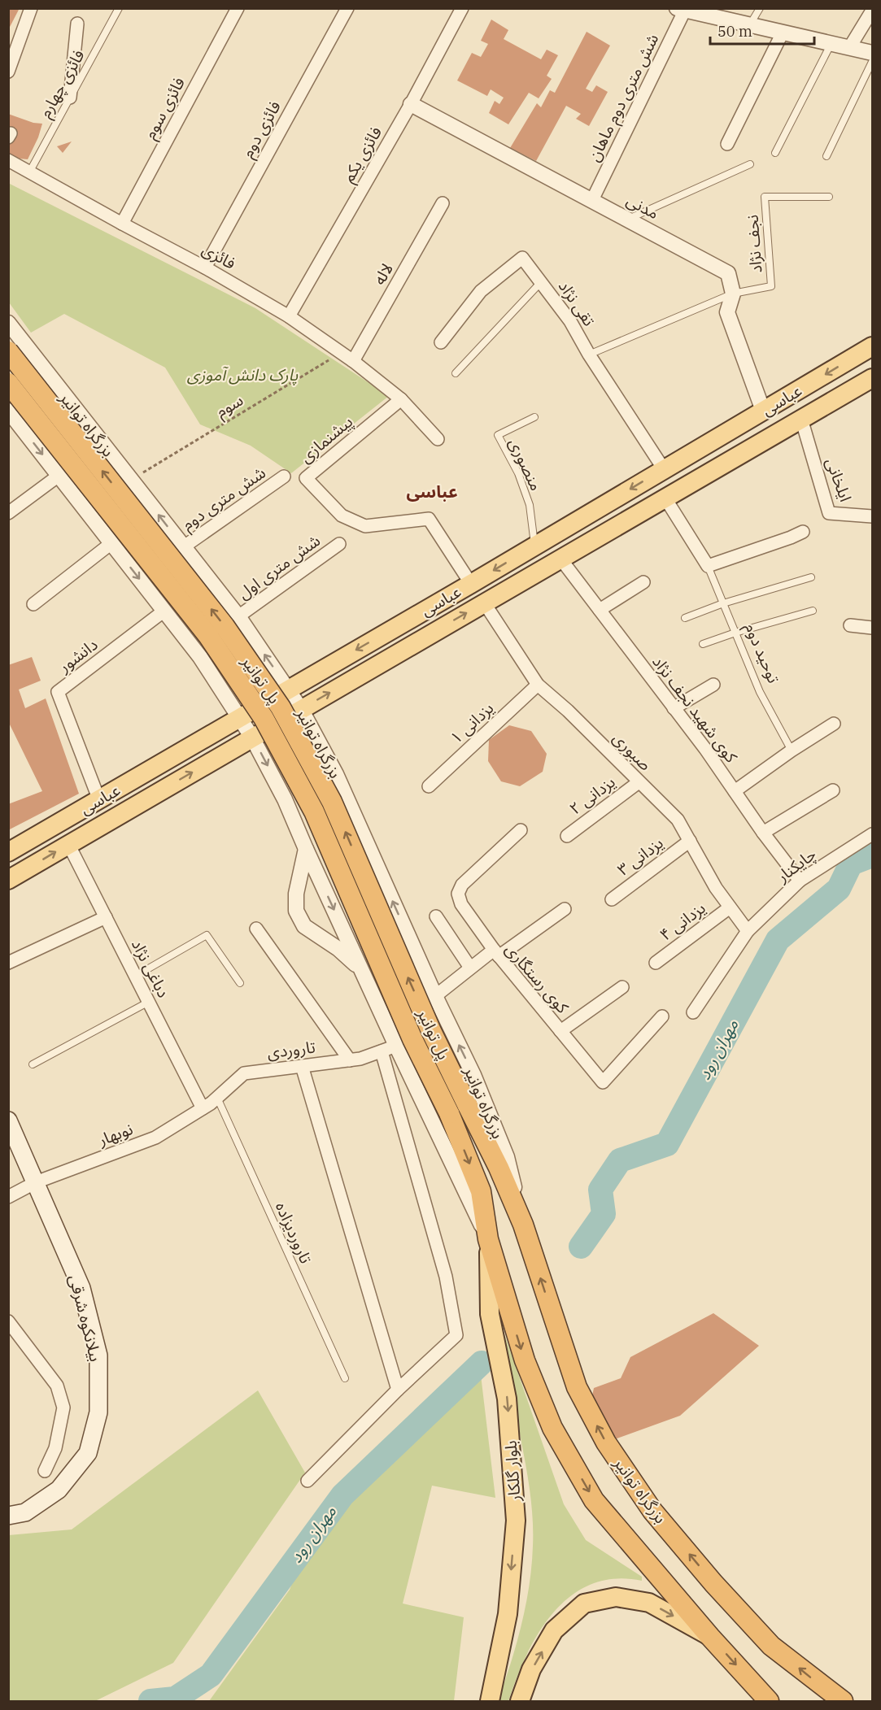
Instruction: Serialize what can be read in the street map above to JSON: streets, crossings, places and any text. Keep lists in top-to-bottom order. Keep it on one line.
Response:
{"streets":{"highway":["بزرگراه توانیر","پل توانیر"],"main road":["عباسى","بیلانکوه شرقی","بلوار گلکار"],"street":["شش متری دوم ماهان","فائزی سوم","فائزی دوم","فائزی یکم","مدنی","فائزی","لاله","تقی نژاد","پیشنمازی","ایلخانی","شش متری دوم","شش متری اول","توحید دوم","دانشور","کوی شهید نجف نژاد","یزدانی ۱","صبوری","یزدانی ۲","یزدانی ۳","چایکنار","یزدانی ۴","دباغی نژاد","کوی رستگاری","تاروردی","نوبهار"],"lane":["فائزی چهارم","نجف نژاد","منصوری","تاروردیزاده"],"path":["سوم"]},"crossings":[["فائزی چهارم","فائزی"],["شش متری دوم ماهان","مدنی"],["فائزی سوم","فائزی"],["فائزی دوم","فائزی"],["فائزی یکم","مدنی"],["فائزی یکم","فائزی"],["مدنی","نجف نژاد"],["فائزی","لاله"],["فائزی","سوم"],["فائزی","پیشنمازی"],["تقی نژاد","عباسى"],["عباسى","بزرگراه توانیر"],["عباسى","پیشنمازی"],["عباسى","منصوری"],["عباسى","ایلخانی"],["عباسى","توحید دوم"],["عباسى","دانشور"],["عباسى","کوی شهید نجف نژاد"],["عباسى","صبوری"],["عباسى","دباغی نژاد"],["سوم","بزرگراه توانیر"],["بزرگراه توانیر","شش متری دوم"],["بزرگراه توانیر","شش متری اول"],["بزرگراه توانیر","پل توانیر"],["بزرگراه توانیر","کوی رستگاری"],["پل توانیر","بلوار گلکار"],["کوی شهید نجف نژاد","چایکنار"],["یزدانی ۱","صبوری"],["صبوری","یزدانی ۲"],["صبوری","یزدانی ۳"],["صبوری","چایکنار"],["صبوری","یزدانی ۴"],["دباغی نژاد","تاروردی"],["دباغی نژاد","نوبهار"],["تاروردی","نوبهار"],["تاروردی","تاروردیزاده"],["نوبهار","بیلانکوه شرقی"]],"one_way":["بلوار گلکار"],"districts":["عباسی"],"water":["مهران رود"],"parks":["پارک دانش آموزی"],"scale_bar":"50 m"}
